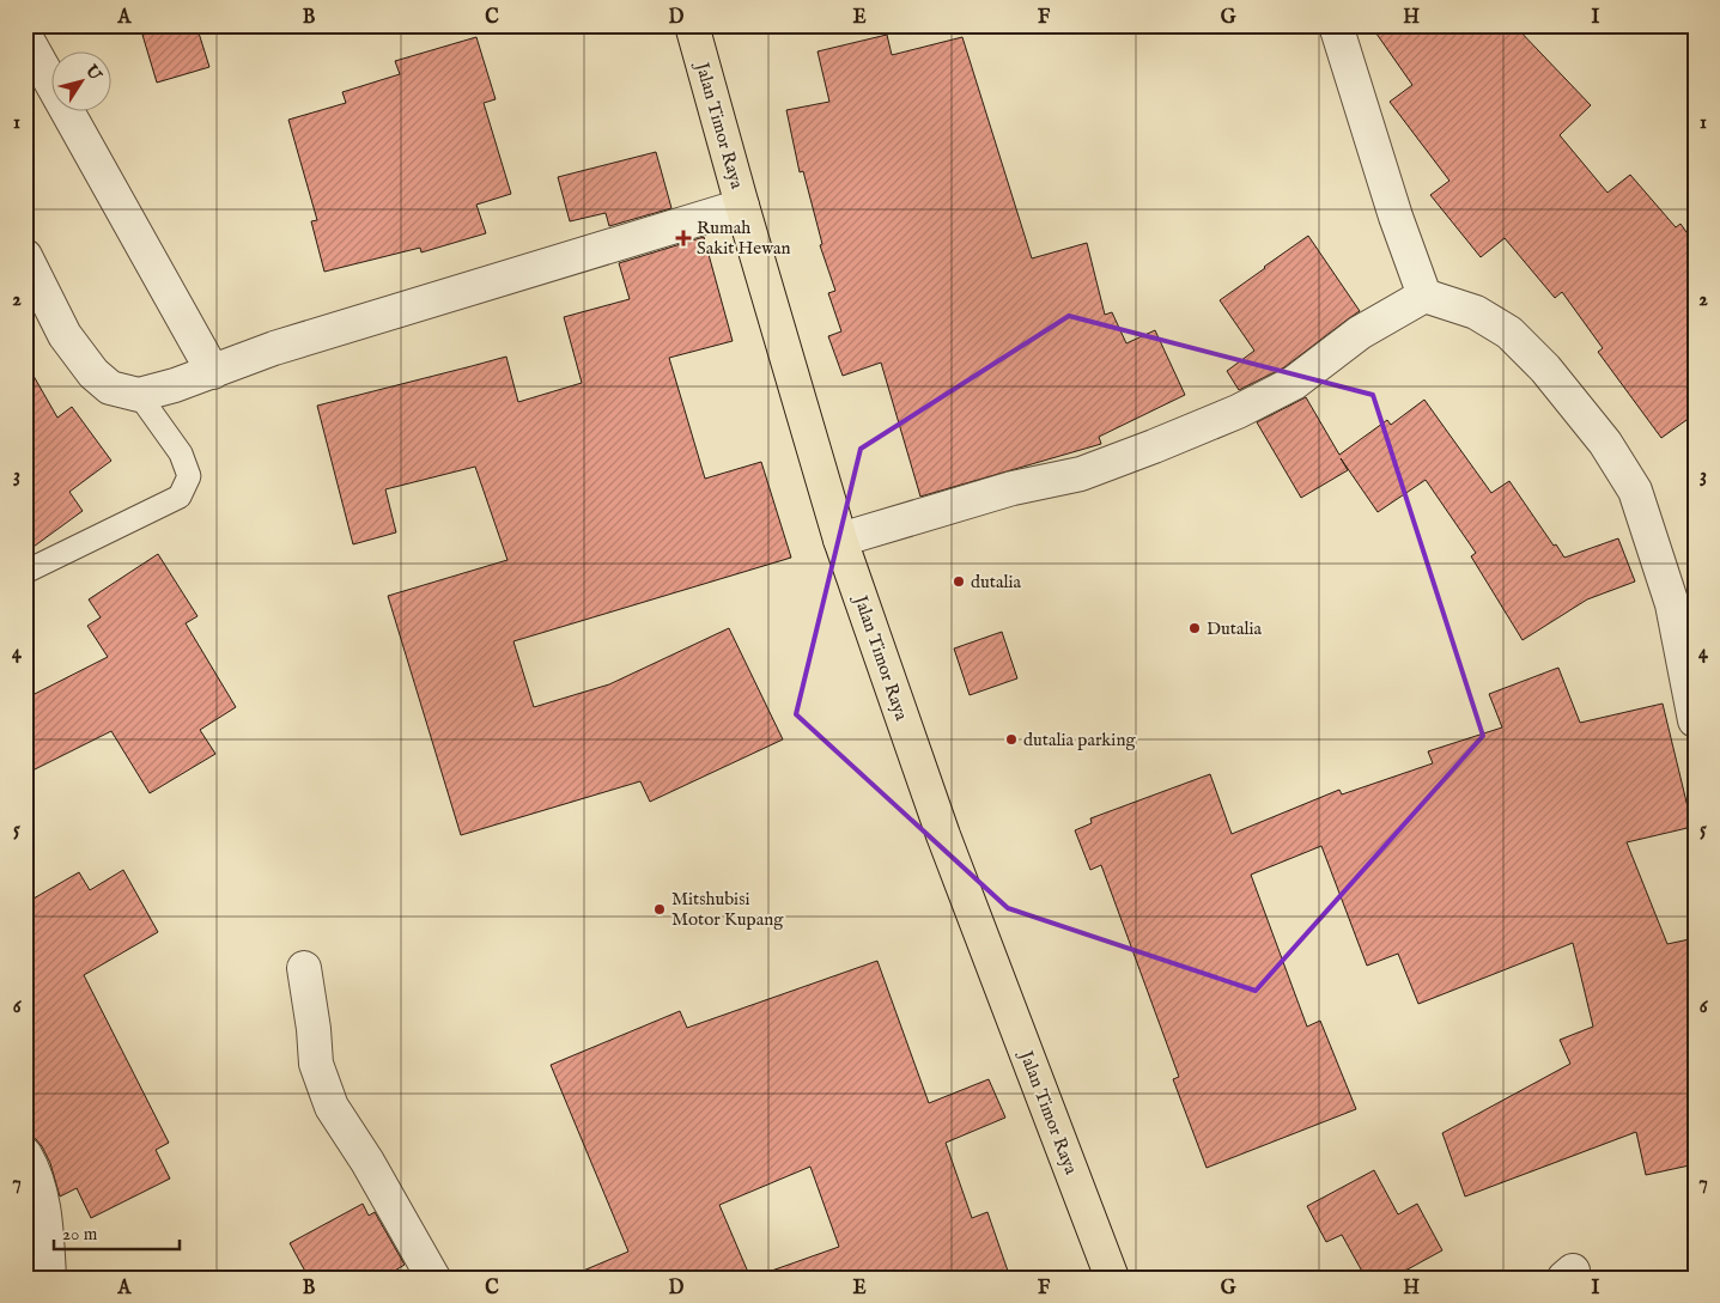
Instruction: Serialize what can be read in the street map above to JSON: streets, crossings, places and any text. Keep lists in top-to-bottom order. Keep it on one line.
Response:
{"streets":{"highway":["Jalan Timor Raya"]},"places":{"health":["Rumah Sakit Hewan"],"other":["dutalia","Dutalia","dutalia parking","Mitshubisi Motor Kupang"]},"scale_bar":"20 m","north":"top right","grid":{"columns":["A","B","C","D","E","F","G","H","I"],"rows":["1","2","3","4","5","6","7"]}}
